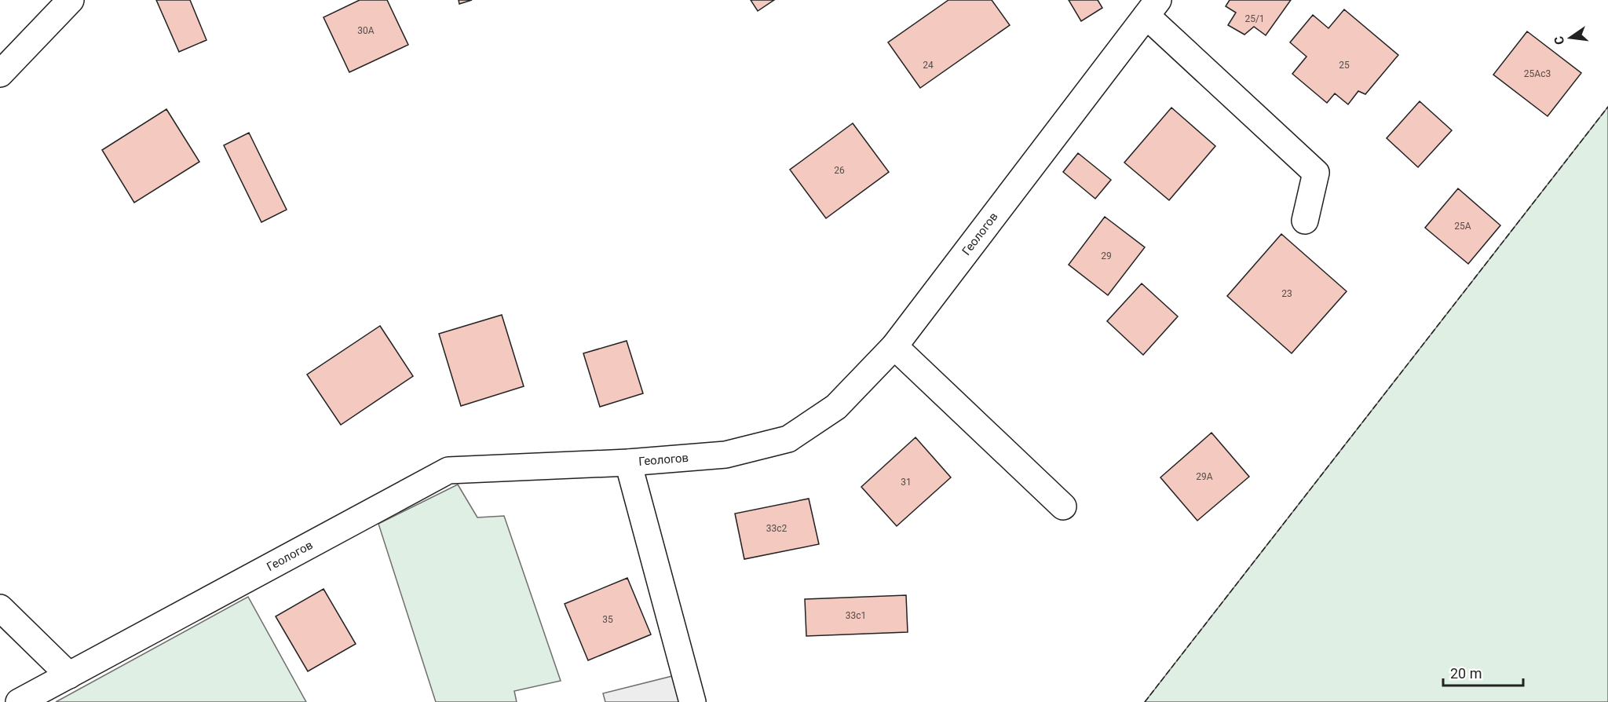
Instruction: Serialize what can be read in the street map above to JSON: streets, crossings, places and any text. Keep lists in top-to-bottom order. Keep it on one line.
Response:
{"streets":{"street":["Геологов"]},"house_numbers":["25/1","30А","24","25","25Ас3","26","25А","29","23","29А","31","33с2","33с1","35"],"scale_bar":"20 m","north":"left"}
